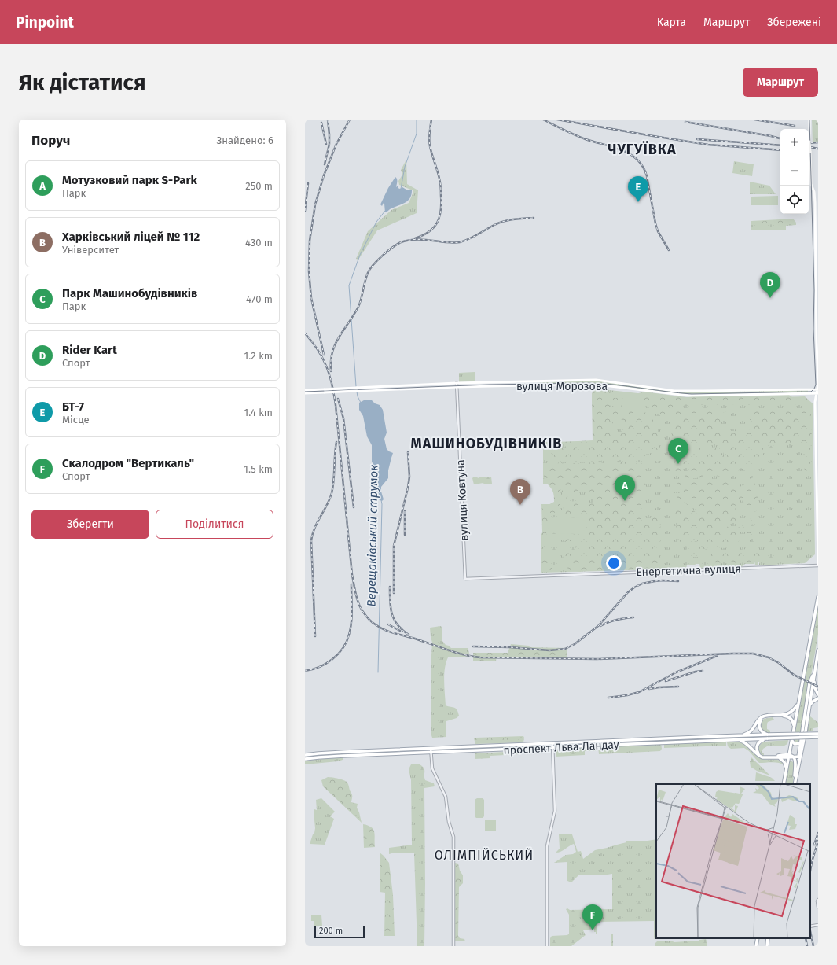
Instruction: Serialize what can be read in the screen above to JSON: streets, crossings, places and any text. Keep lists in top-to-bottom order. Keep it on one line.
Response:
{"streets":{"main road":["вулиця Морозова","проспект Льва Ландау"],"street":["вулиця Ковтуна","Енергетична вулиця"]},"crossings":[["вулиця Морозова","вулиця Ковтуна"],["вулиця Ковтуна","Енергетична вулиця"]],"districts":["ЧУГУЇВКА","МАШИНОБУДІВНИКІВ","ОЛІМПІЙСЬКИЙ"],"water":["Верещаківський струмок"],"scale_bar":"200 m","page":{"header":"Pinpoint","nav":["Карта","Маршрут","Збережені"],"buttons":["Маршрут",["Зберегти","Поділитися"]],"title":"Як дістатися","heading":["Поруч","Знайдено: 6"],"map_buttons":["+","−"],"list":[{"mark":"A","name":"Мотузковий парк S-Park","note":"Парк","value":"250 m"},{"mark":"B","name":"Харківський ліцей № 112","note":"Університет","value":"430 m"},{"mark":"C","name":"Парк Машинобудівників","note":"Парк","value":"470 m"},{"mark":"D","name":"Rider Kart","note":"Спорт","value":"1.2 km"},{"mark":"E","name":"БТ-7","note":"Місце","value":"1.4 km"},{"mark":"F","name":"Скалодром \"Вертикаль\"","note":"Спорт","value":"1.5 km"}],"pins":["E","D","C","A","B","F"],"scale":"200 m"}}
